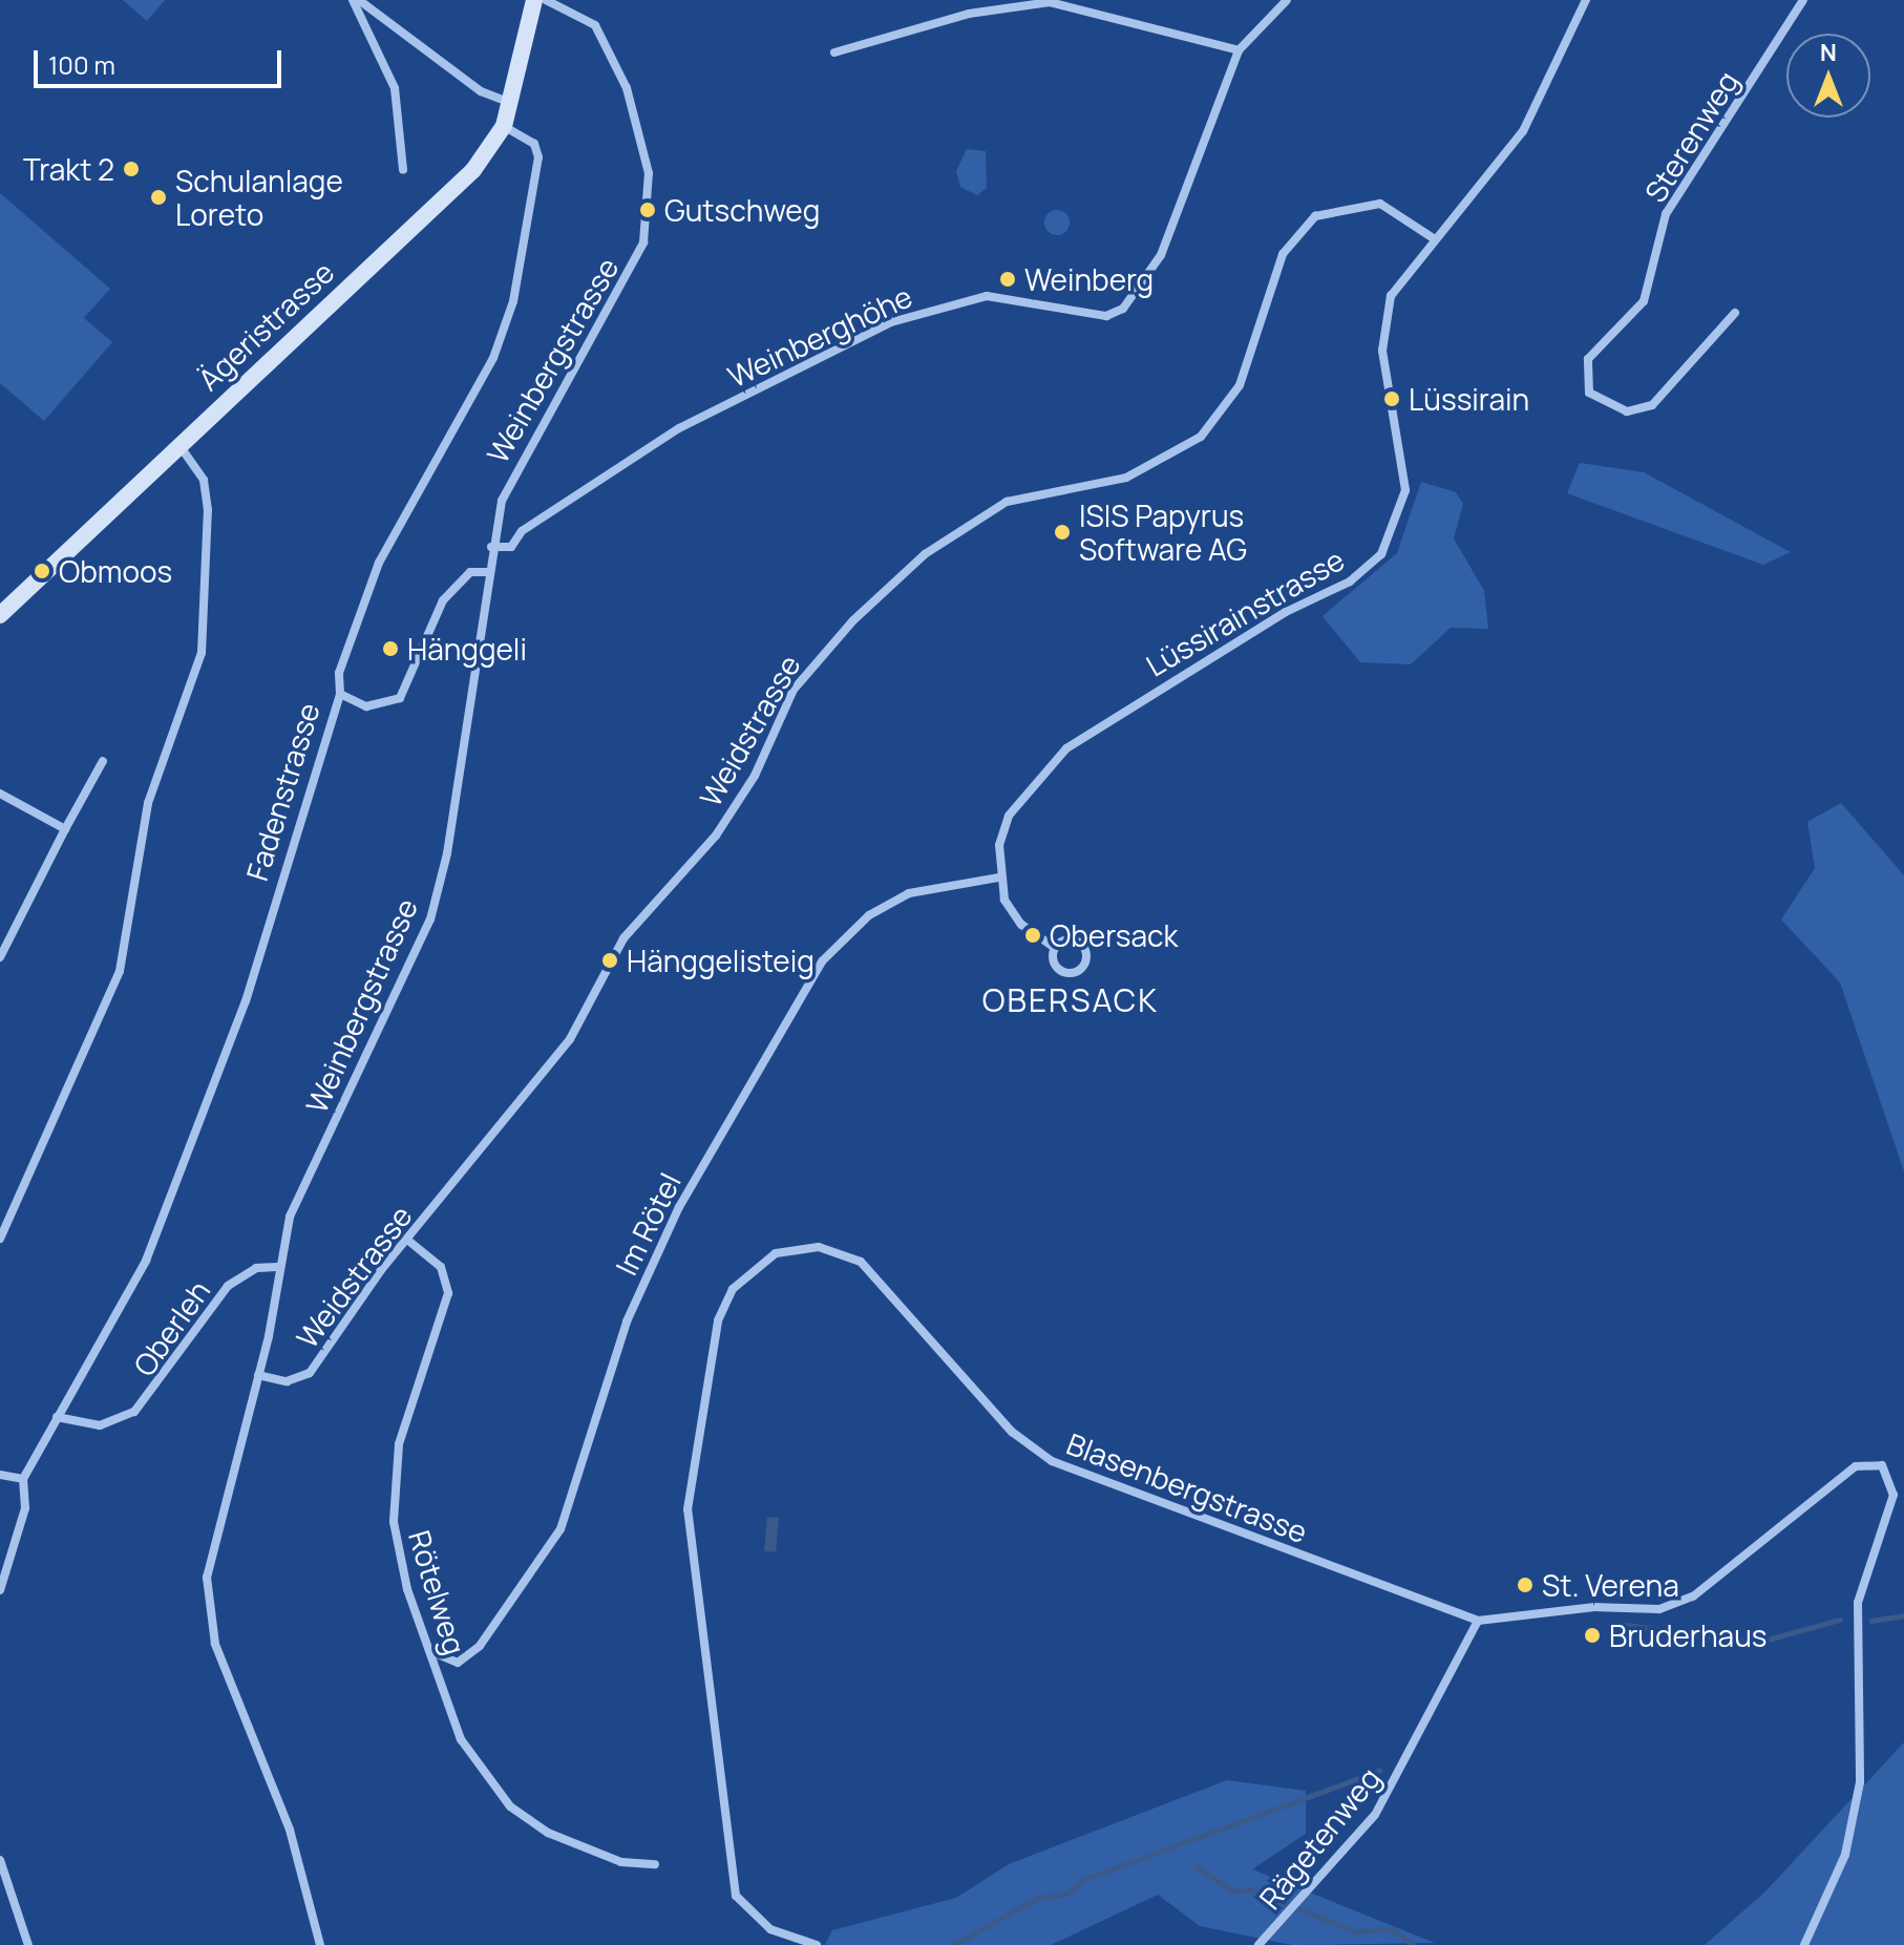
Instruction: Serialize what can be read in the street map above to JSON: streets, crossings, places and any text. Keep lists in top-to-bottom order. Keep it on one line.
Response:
{"streets":{"main road":["Ägeristrasse"],"street":["Sterenweg","Weinberghöhe","Weinbergstrasse","Lüssirainstrasse","Weidstrasse","Fadenstrasse","Im Rötel","Oberleh","Blasenbergstrasse","Rötelweg","Rägetenweg"]},"crossings":[["Ägeristrasse","Fadenstrasse"],["Weinberghöhe","Weinbergstrasse"],["Weinbergstrasse","Weidstrasse"],["Weinbergstrasse","Oberleh"],["Lüssirainstrasse","Weidstrasse"],["Lüssirainstrasse","Im Rötel"],["Weidstrasse","Rötelweg"],["Fadenstrasse","Oberleh"],["Im Rötel","Rötelweg"],["Blasenbergstrasse","Rägetenweg"]],"districts":["OBERSACK"],"places":["Trakt 2","Schulanlage Loreto","Gutschweg","Weinberg","Lüssirain","ISIS Papyrus Software AG","Obmoos","Hänggeli","Obersack","Hänggelisteig","St. Verena","Bruderhaus"],"scale_bar":"100 m","north":"top"}
